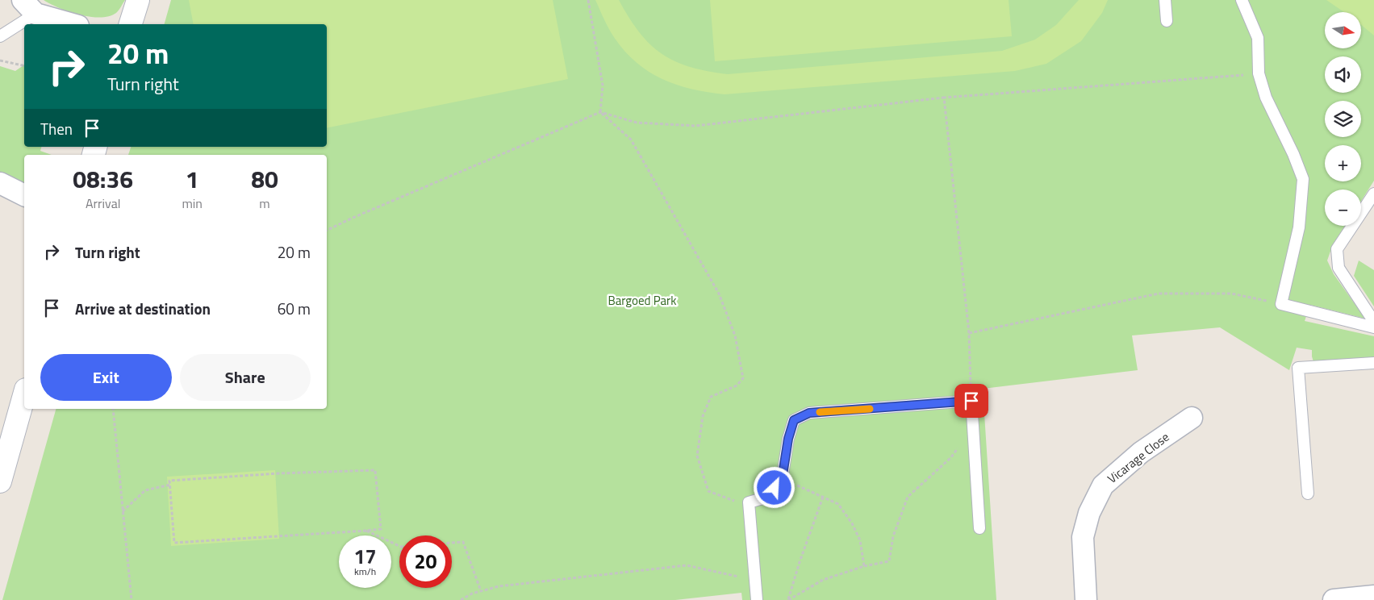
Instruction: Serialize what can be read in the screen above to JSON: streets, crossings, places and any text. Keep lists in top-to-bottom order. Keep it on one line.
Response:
{"streets":{"street":["Vicarage Close"]},"parks":["Bargoed Park"],"north":"right","page":{"map_buttons":["+","−"],"turn":["20 m","Turn right"],"then":"Then","eta":["08:36","Arrival","1","min","80","m"],"list":[{"name":"Turn right","value":"20 m"},{"name":"Arrive at destination","value":"60 m"}],"buttons":["Exit","Share"],"speed":"17 km/h","limit":"20"}}
